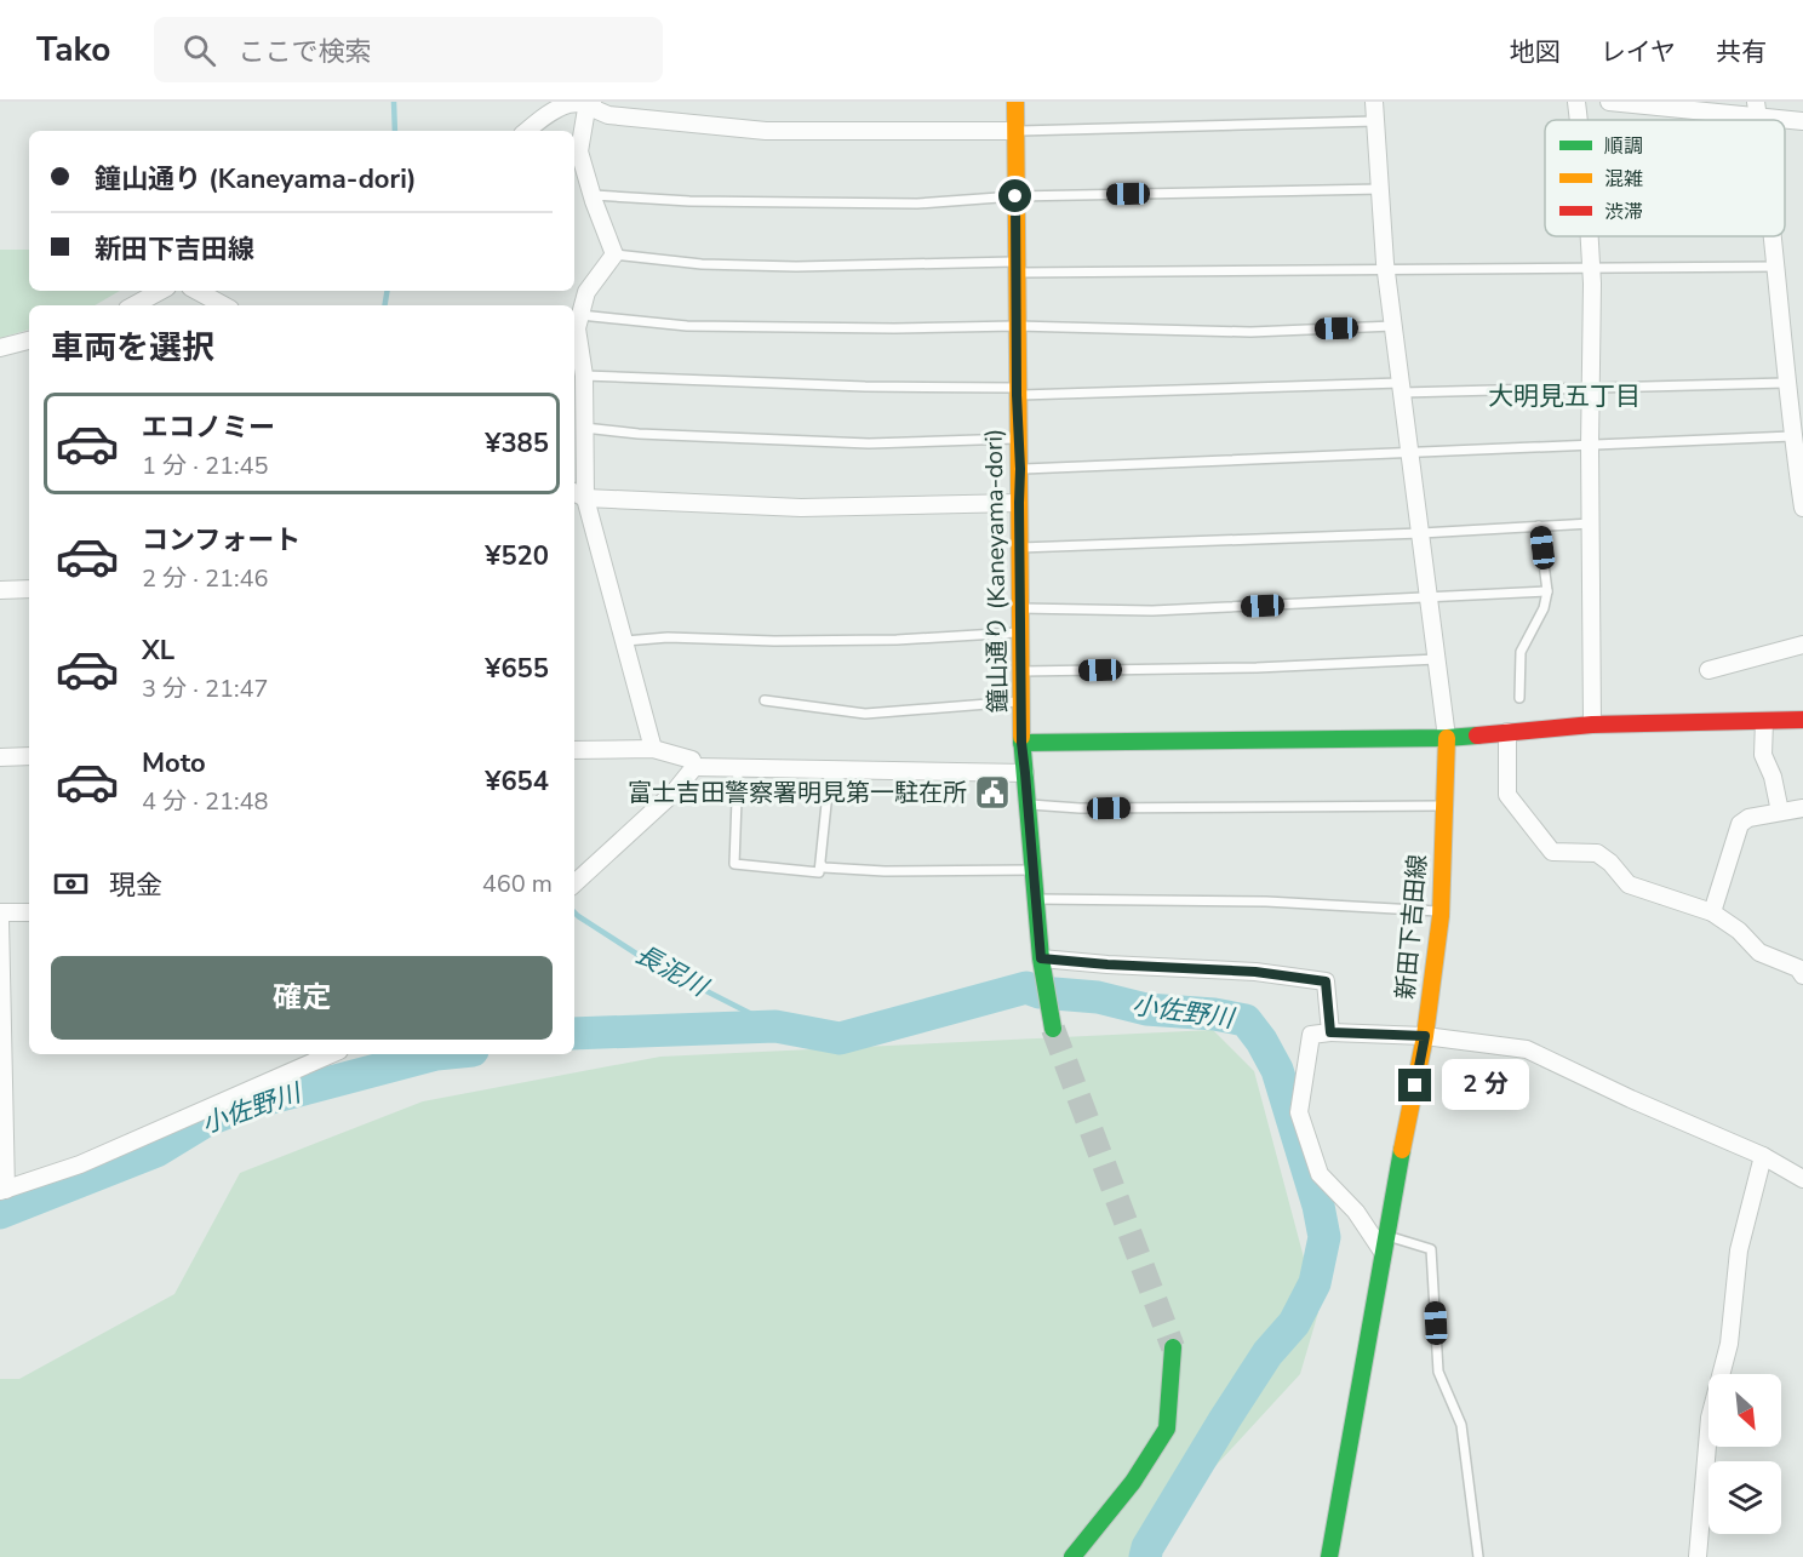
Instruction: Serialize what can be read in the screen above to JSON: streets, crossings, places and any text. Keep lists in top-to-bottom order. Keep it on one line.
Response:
{"streets":{"main road":["鐘山通り (Kaneyama-dori)","新田下吉田線"]},"crossings":[["鐘山通り (Kaneyama-dori)","新田下吉田線"]],"districts":["大明見五丁目"],"water":["長泥川","小佐野川"],"places":{"public building":["富士吉田警察署明見第一駐在所"]},"legend":["順調","混雑","渋滞"],"north":"bottom right","page":{"header":"Tako","search":"ここで検索","nav":["地図","レイヤ","共有"],"banner":["鐘山通り (Kaneyama-dori)","新田下吉田線"],"heading":"車両を選択","list":[{"name":"エコノミー","note":"1 分 · 21:45","value":"¥385"},{"name":"コンフォート","note":"2 分 · 21:46","value":"¥520"},{"name":"XL","note":"3 分 · 21:47","value":"¥655"},{"name":"Moto","note":"4 分 · 21:48","value":"¥654"}],"pay":["現金","460 m"],"buttons":"確定","bubble":"2 分"}}
